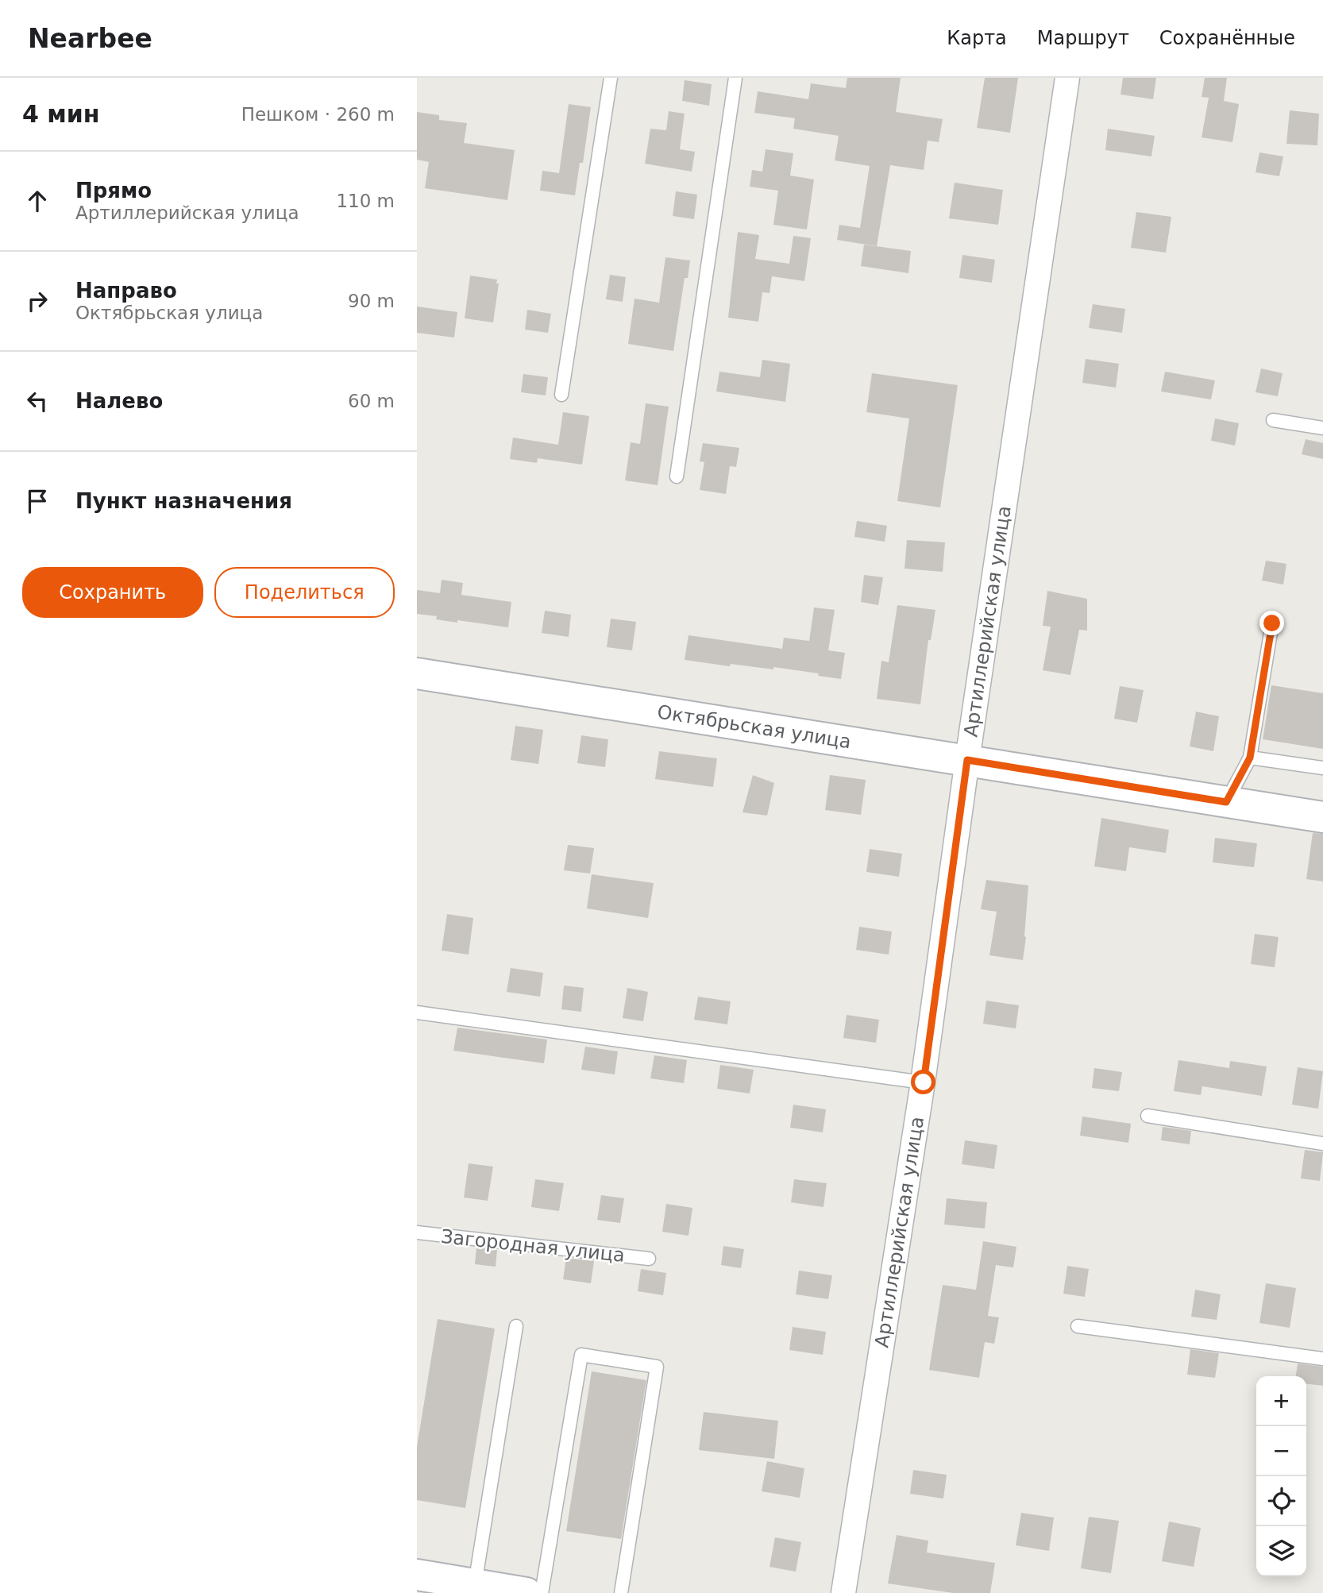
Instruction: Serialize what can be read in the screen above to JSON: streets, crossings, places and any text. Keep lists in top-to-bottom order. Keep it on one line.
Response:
{"streets":{"main road":["Октябрьская улица"],"street":["Артиллерийская улица"],"lane":["Загородная улица"]},"crossings":[["Артиллерийская улица","Октябрьская улица"]],"page":{"header":"Nearbee","nav":["Карта","Маршрут","Сохранённые"],"heading":["4 мин","Пешком · 260 m"],"list":[["Прямо","Артиллерийская улица","110 m"],["Направо","Октябрьская улица","90 m"],["Налево","60 m"],"Пункт назначения"],"buttons":["Сохранить","Поделиться"],"map_buttons":["+","−"]}}
